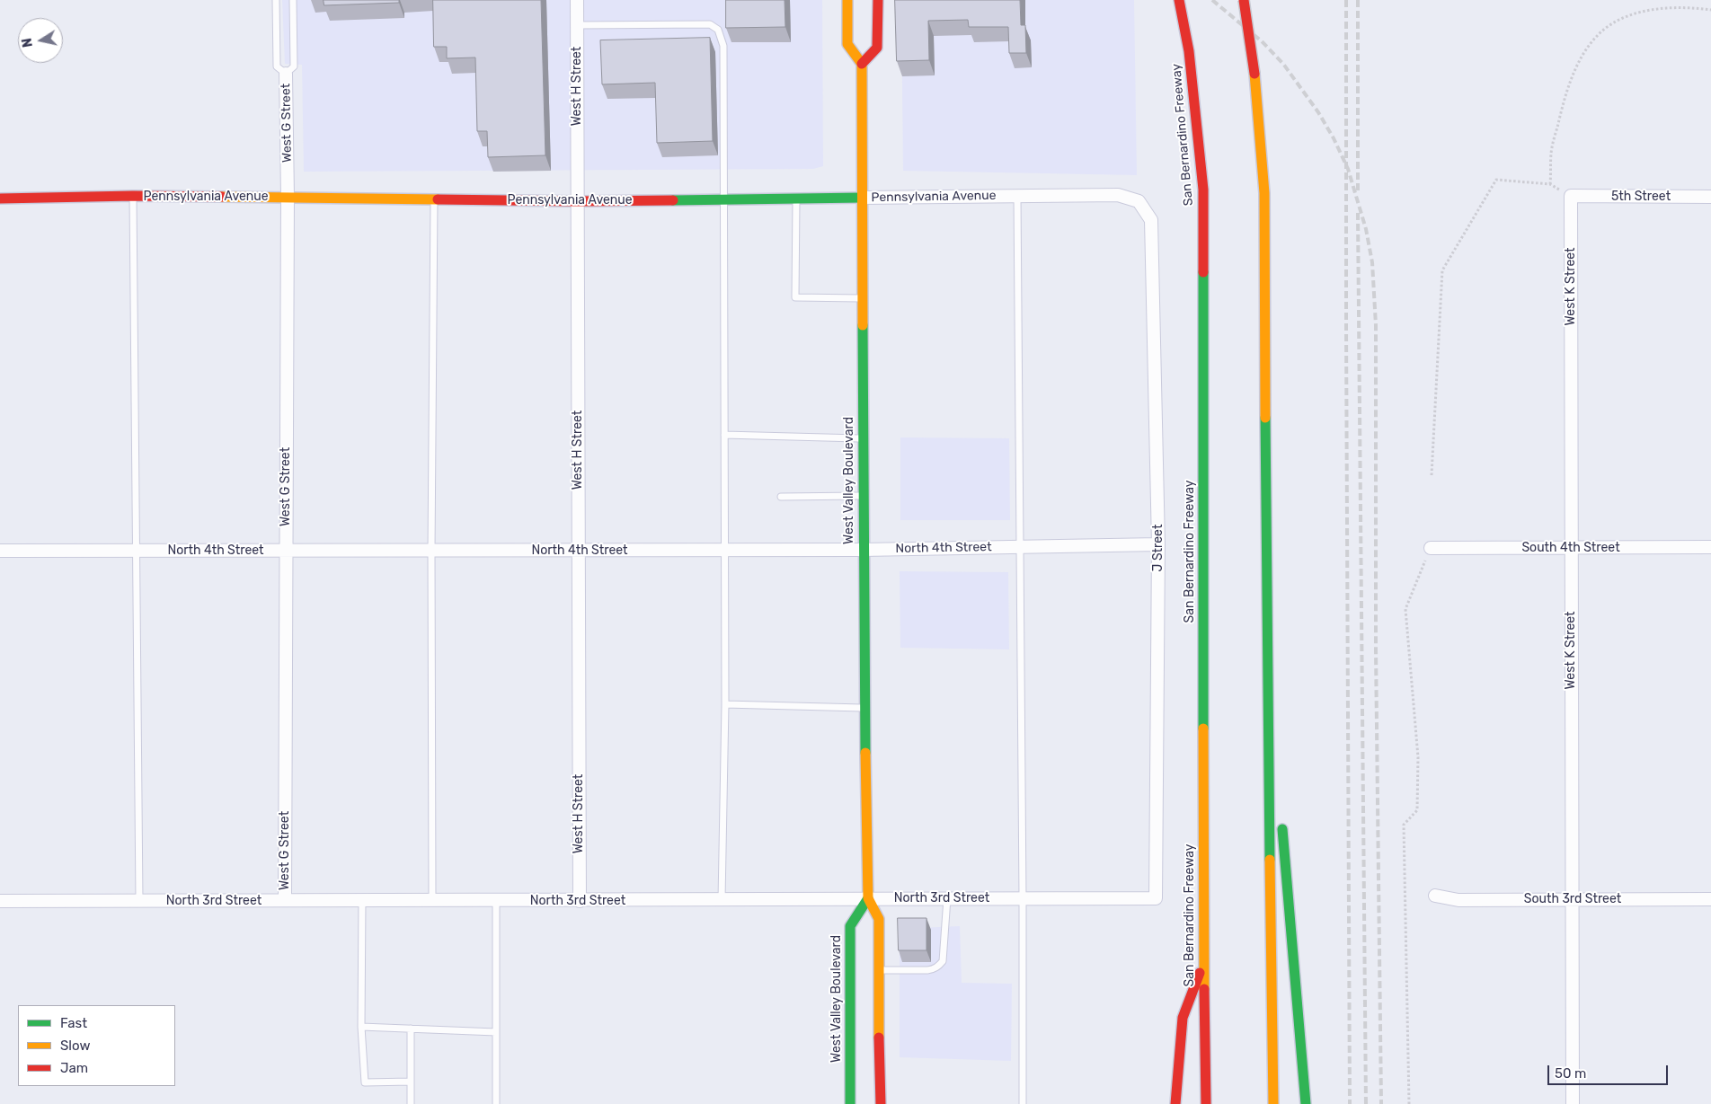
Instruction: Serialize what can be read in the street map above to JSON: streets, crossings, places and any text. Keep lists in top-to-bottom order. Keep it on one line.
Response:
{"streets":{"main road":["San Bernardino Freeway","Pennsylvania Avenue","West Valley Boulevard"],"street":["West H Street","West G Street","5th Street","West K Street","North 4th Street","J Street","South 4th Street","North 3rd Street","South 3rd Street"]},"crossings":[["West H Street","Pennsylvania Avenue"],["West H Street","North 4th Street"],["West H Street","North 3rd Street"],["West G Street","Pennsylvania Avenue"],["West G Street","North 4th Street"],["West G Street","North 3rd Street"],["Pennsylvania Avenue","West Valley Boulevard"],["Pennsylvania Avenue","J Street"],["5th Street","West K Street"],["West K Street","South 4th Street"],["West K Street","South 3rd Street"],["West Valley Boulevard","North 4th Street"],["West Valley Boulevard","North 3rd Street"],["North 4th Street","J Street"],["J Street","North 3rd Street"]],"legend":["Fast","Slow","Jam"],"scale_bar":"50 m","north":"left"}
